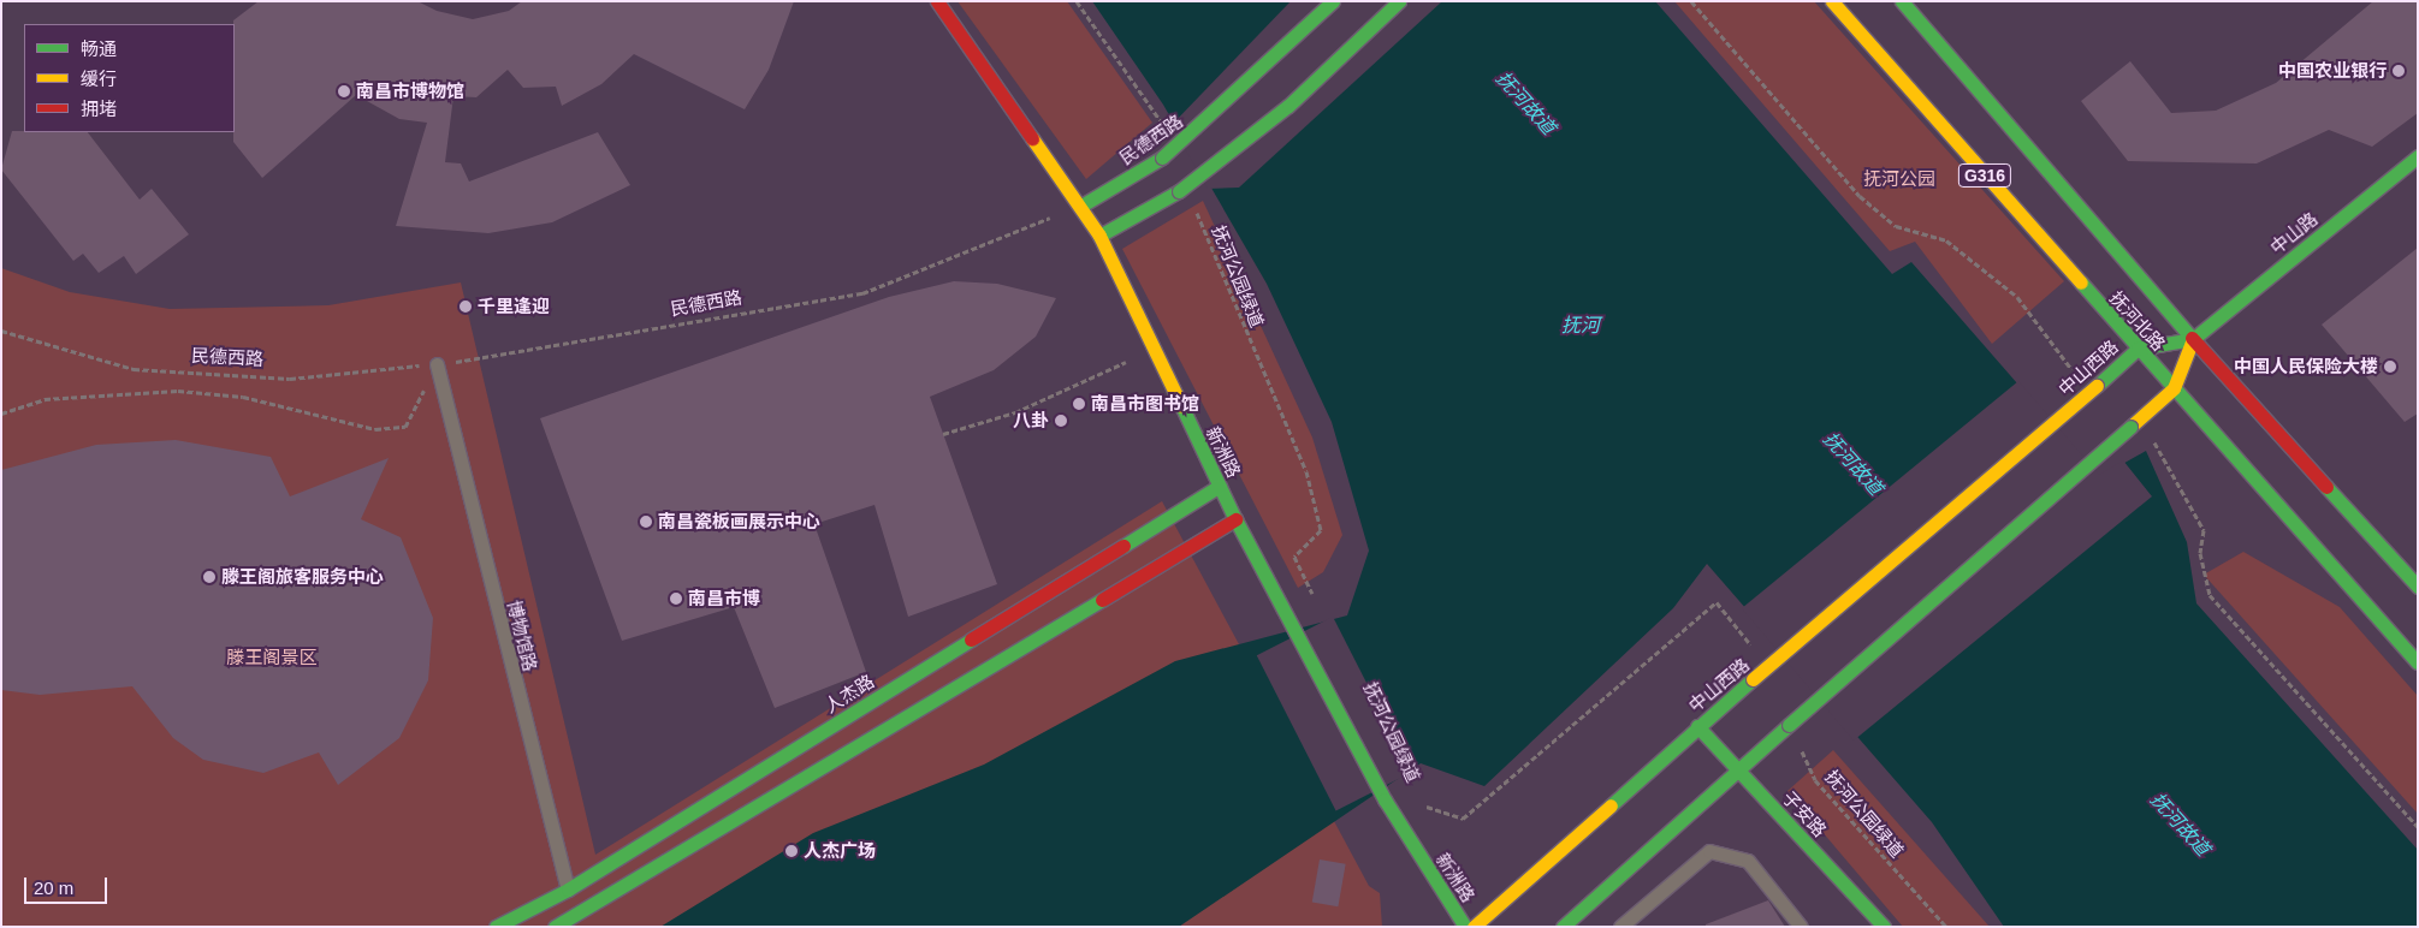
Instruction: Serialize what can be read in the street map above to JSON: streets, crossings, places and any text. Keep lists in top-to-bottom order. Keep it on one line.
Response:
{"streets":{"main road":["民德西路","G316","中山路","抚河北路","中山西路","新洲路","人杰路","子安路"],"lane":["博物馆路"],"path":["抚河公园绿道"]},"crossings":[["民德西路","新洲路"],["民德西路","博物馆路"],["中山路","抚河北路"],["中山路","中山西路"],["抚河北路","中山西路"],["中山西路","子安路"],["新洲路","人杰路"],["博物馆路","人杰路"]],"water":["抚河故道","抚河"],"parks":["抚河公园","滕王阁景区"],"places":["中国农业银行","南昌市博物馆","千里逢迎","中国人民保险大楼","南昌市图书馆","八卦","南昌瓷板画展示中心","滕王阁旅客服务中心","南昌市博","人杰广场"],"legend":["畅通","缓行","拥堵"],"scale_bar":"20 m"}
